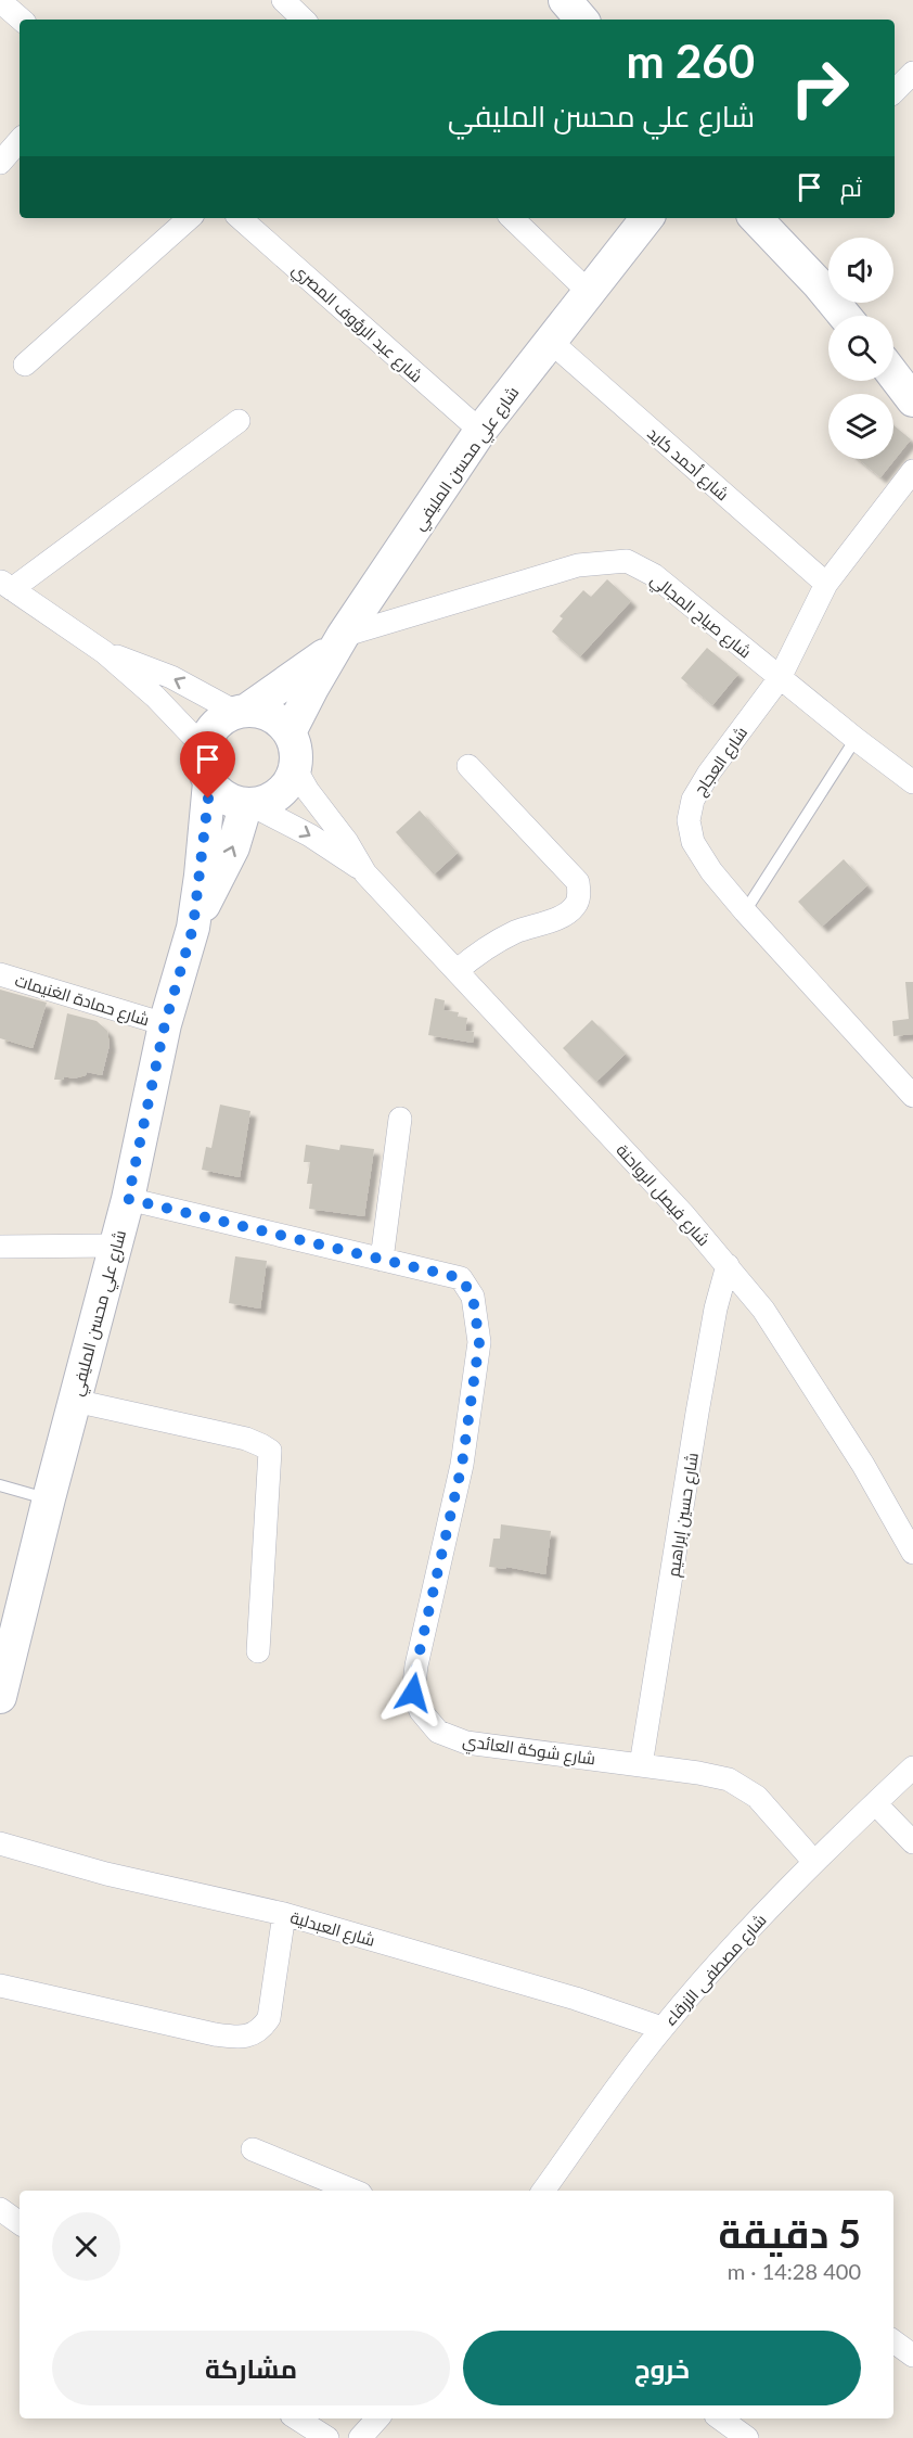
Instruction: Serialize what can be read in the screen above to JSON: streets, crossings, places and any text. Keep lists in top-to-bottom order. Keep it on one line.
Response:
{"streets":{"street":["شارع عبد الرؤوف المصري","شارع علي محسن المليفي","شارع أحمد كايد","شارع صياح المجالي","شارع العجاج","شارع حمادة الغنيمات","شارع فيصل الرواحنة","شارع حسين إبراهيم","شارع شوكة العائدي","شارع العبدلية","شارع مصطفى الزرقاء"]},"crossings":[["شارع عبد الرؤوف المصري","شارع علي محسن المليفي"],["شارع علي محسن المليفي","شارع أحمد كايد"],["شارع علي محسن المليفي","شارع صياح المجالي"],["شارع علي محسن المليفي","شارع حمادة الغنيمات"],["شارع علي محسن المليفي","شارع فيصل الرواحنة"],["شارع علي محسن المليفي","شارع شوكة العائدي"],["شارع أحمد كايد","شارع العجاج"],["شارع صياح المجالي","شارع العجاج"],["شارع فيصل الرواحنة","شارع حسين إبراهيم"],["شارع حسين إبراهيم","شارع شوكة العائدي"],["شارع شوكة العائدي","شارع مصطفى الزرقاء"],["شارع العبدلية","شارع مصطفى الزرقاء"]],"page":{"turn":["260 m","شارع علي محسن المليفي"],"then":"ثم","heading":["5 دقيقة","400 m · 14:28"],"buttons":["خروج","مشاركة"]}}
